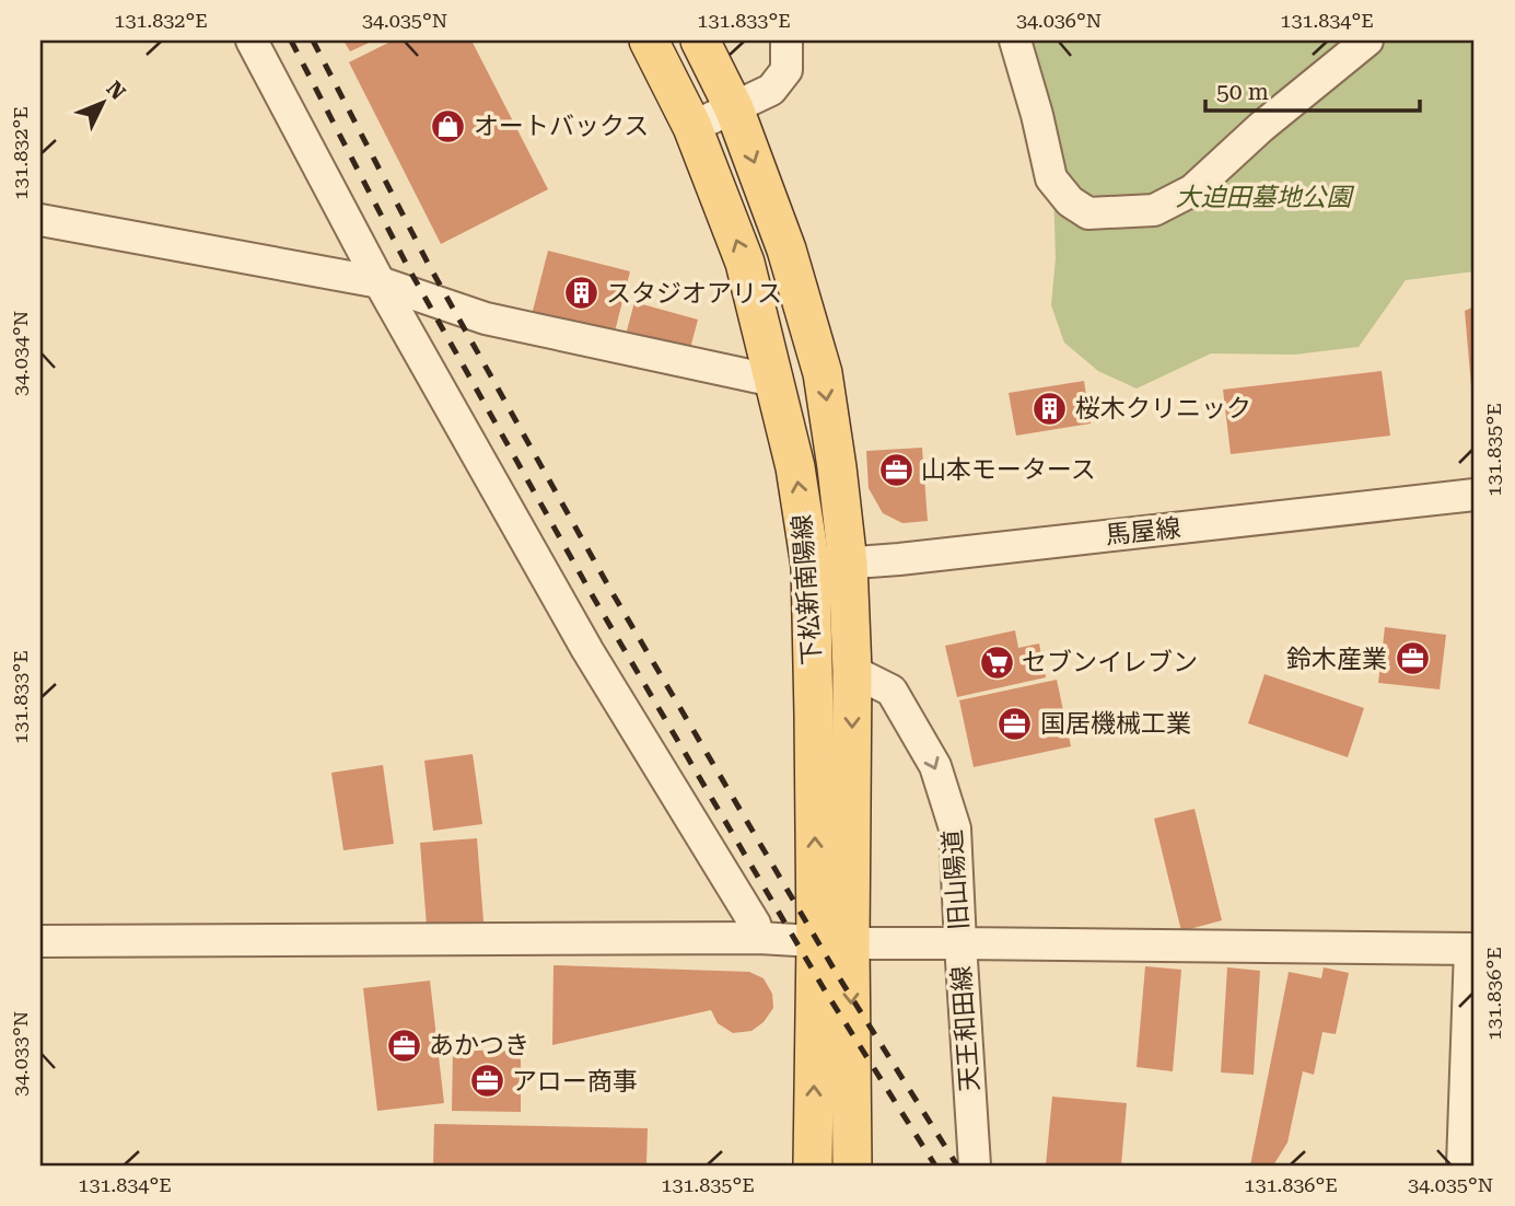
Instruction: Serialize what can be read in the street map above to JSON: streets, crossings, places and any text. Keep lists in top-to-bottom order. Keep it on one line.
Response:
{"streets":{"main road":["下松新南陽線"],"street":["馬屋線","旧山陽道","天王和田線"]},"crossings":[["馬屋線","下松新南陽線"],["下松新南陽線","旧山陽道"],["下松新南陽線","天王和田線"],["旧山陽道","天王和田線"]],"one_way":["旧山陽道"],"parks":["大迫田墓地公園"],"places":{"shop":["オートバックス"],"building":["スタジオアリス","桜木クリニック"],"office":["山本モータース","鈴木産業","国居機械工業","あかつき","アロー商事"],"supermarket":["セブンイレブン"]},"scale_bar":"50 m","north":"top right","coordinates":["131.832°E","34.035°N","131.833°E","34.036°N","131.834°E","34.034°N","131.835°E","131.836°E","34.033°N"]}
